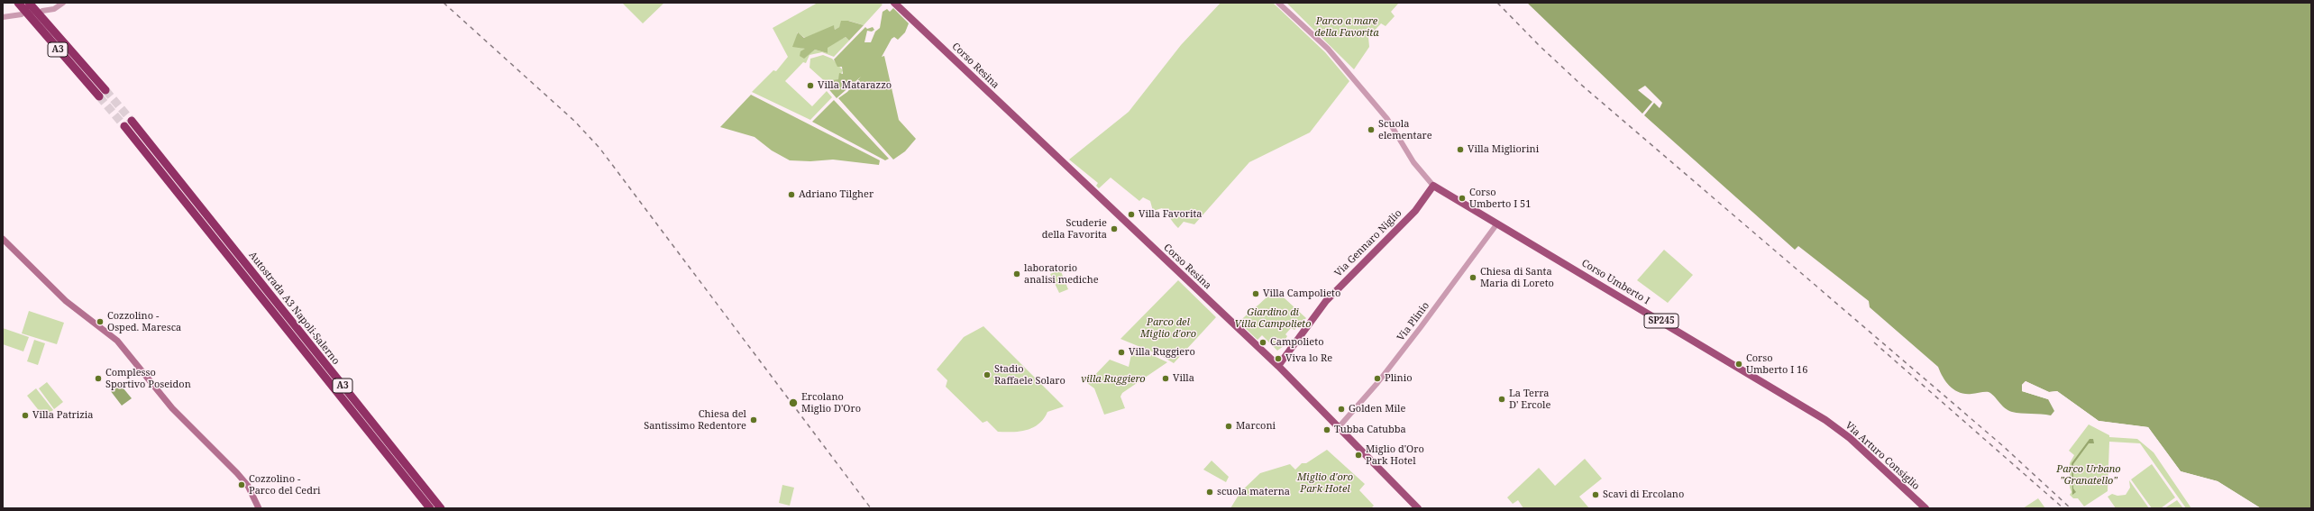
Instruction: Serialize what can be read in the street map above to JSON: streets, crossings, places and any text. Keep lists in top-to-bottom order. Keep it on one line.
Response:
{"streets":{"highway":["A3","Autostrada A3 Napoli-Salerno"],"main road":["Corso Resina","Via Gennaro Niglio","Corso Umberto I","SP245","Via Arturo Consiglio"],"street":["Via Plinio"]},"crossings":[["Corso Resina","Via Gennaro Niglio"],["Corso Resina","Via Plinio"],["Via Gennaro Niglio","Corso Umberto I"],["Via Gennaro Niglio","SP245"],["Corso Umberto I","SP245"],["Corso Umberto I","Via Plinio"],["Corso Umberto I","Via Arturo Consiglio"]],"parks":["Parco a mare della Favorita","Giardino di Villa Campolieto","Parco del Miglio d'oro","villa Ruggiero","Parco Urbano \"Granatello\"","Miglio d'oro Park Hotel"],"places":["Villa Matarazzo","Scuola elementare","Villa Migliorini","Adriano Tilgher","Corso Umberto I 51","Villa Favorita","Scuderie della Favorita","laboratorio analisi mediche","Chiesa di Santa Maria di Loreto","Villa Campolieto","Cozzolino - Osped. Maresca","Campolieto","Villa Ruggiero","Viva lo Re","Corso Umberto I 16","Stadio Raffaele Solaro","Complesso Sportivo Poseidon","Villa","Plinio","La Terra D' Ercole","Ercolano Miglio D'Oro","Golden Mile","Villa Patrizia","Chiesa del Santissimo Redentore","Marconi","Tubba Catubba","Miglio d'Oro Park Hotel","Cozzolino - Parco del Cedri","scuola materna","Scavi di Ercolano"]}
